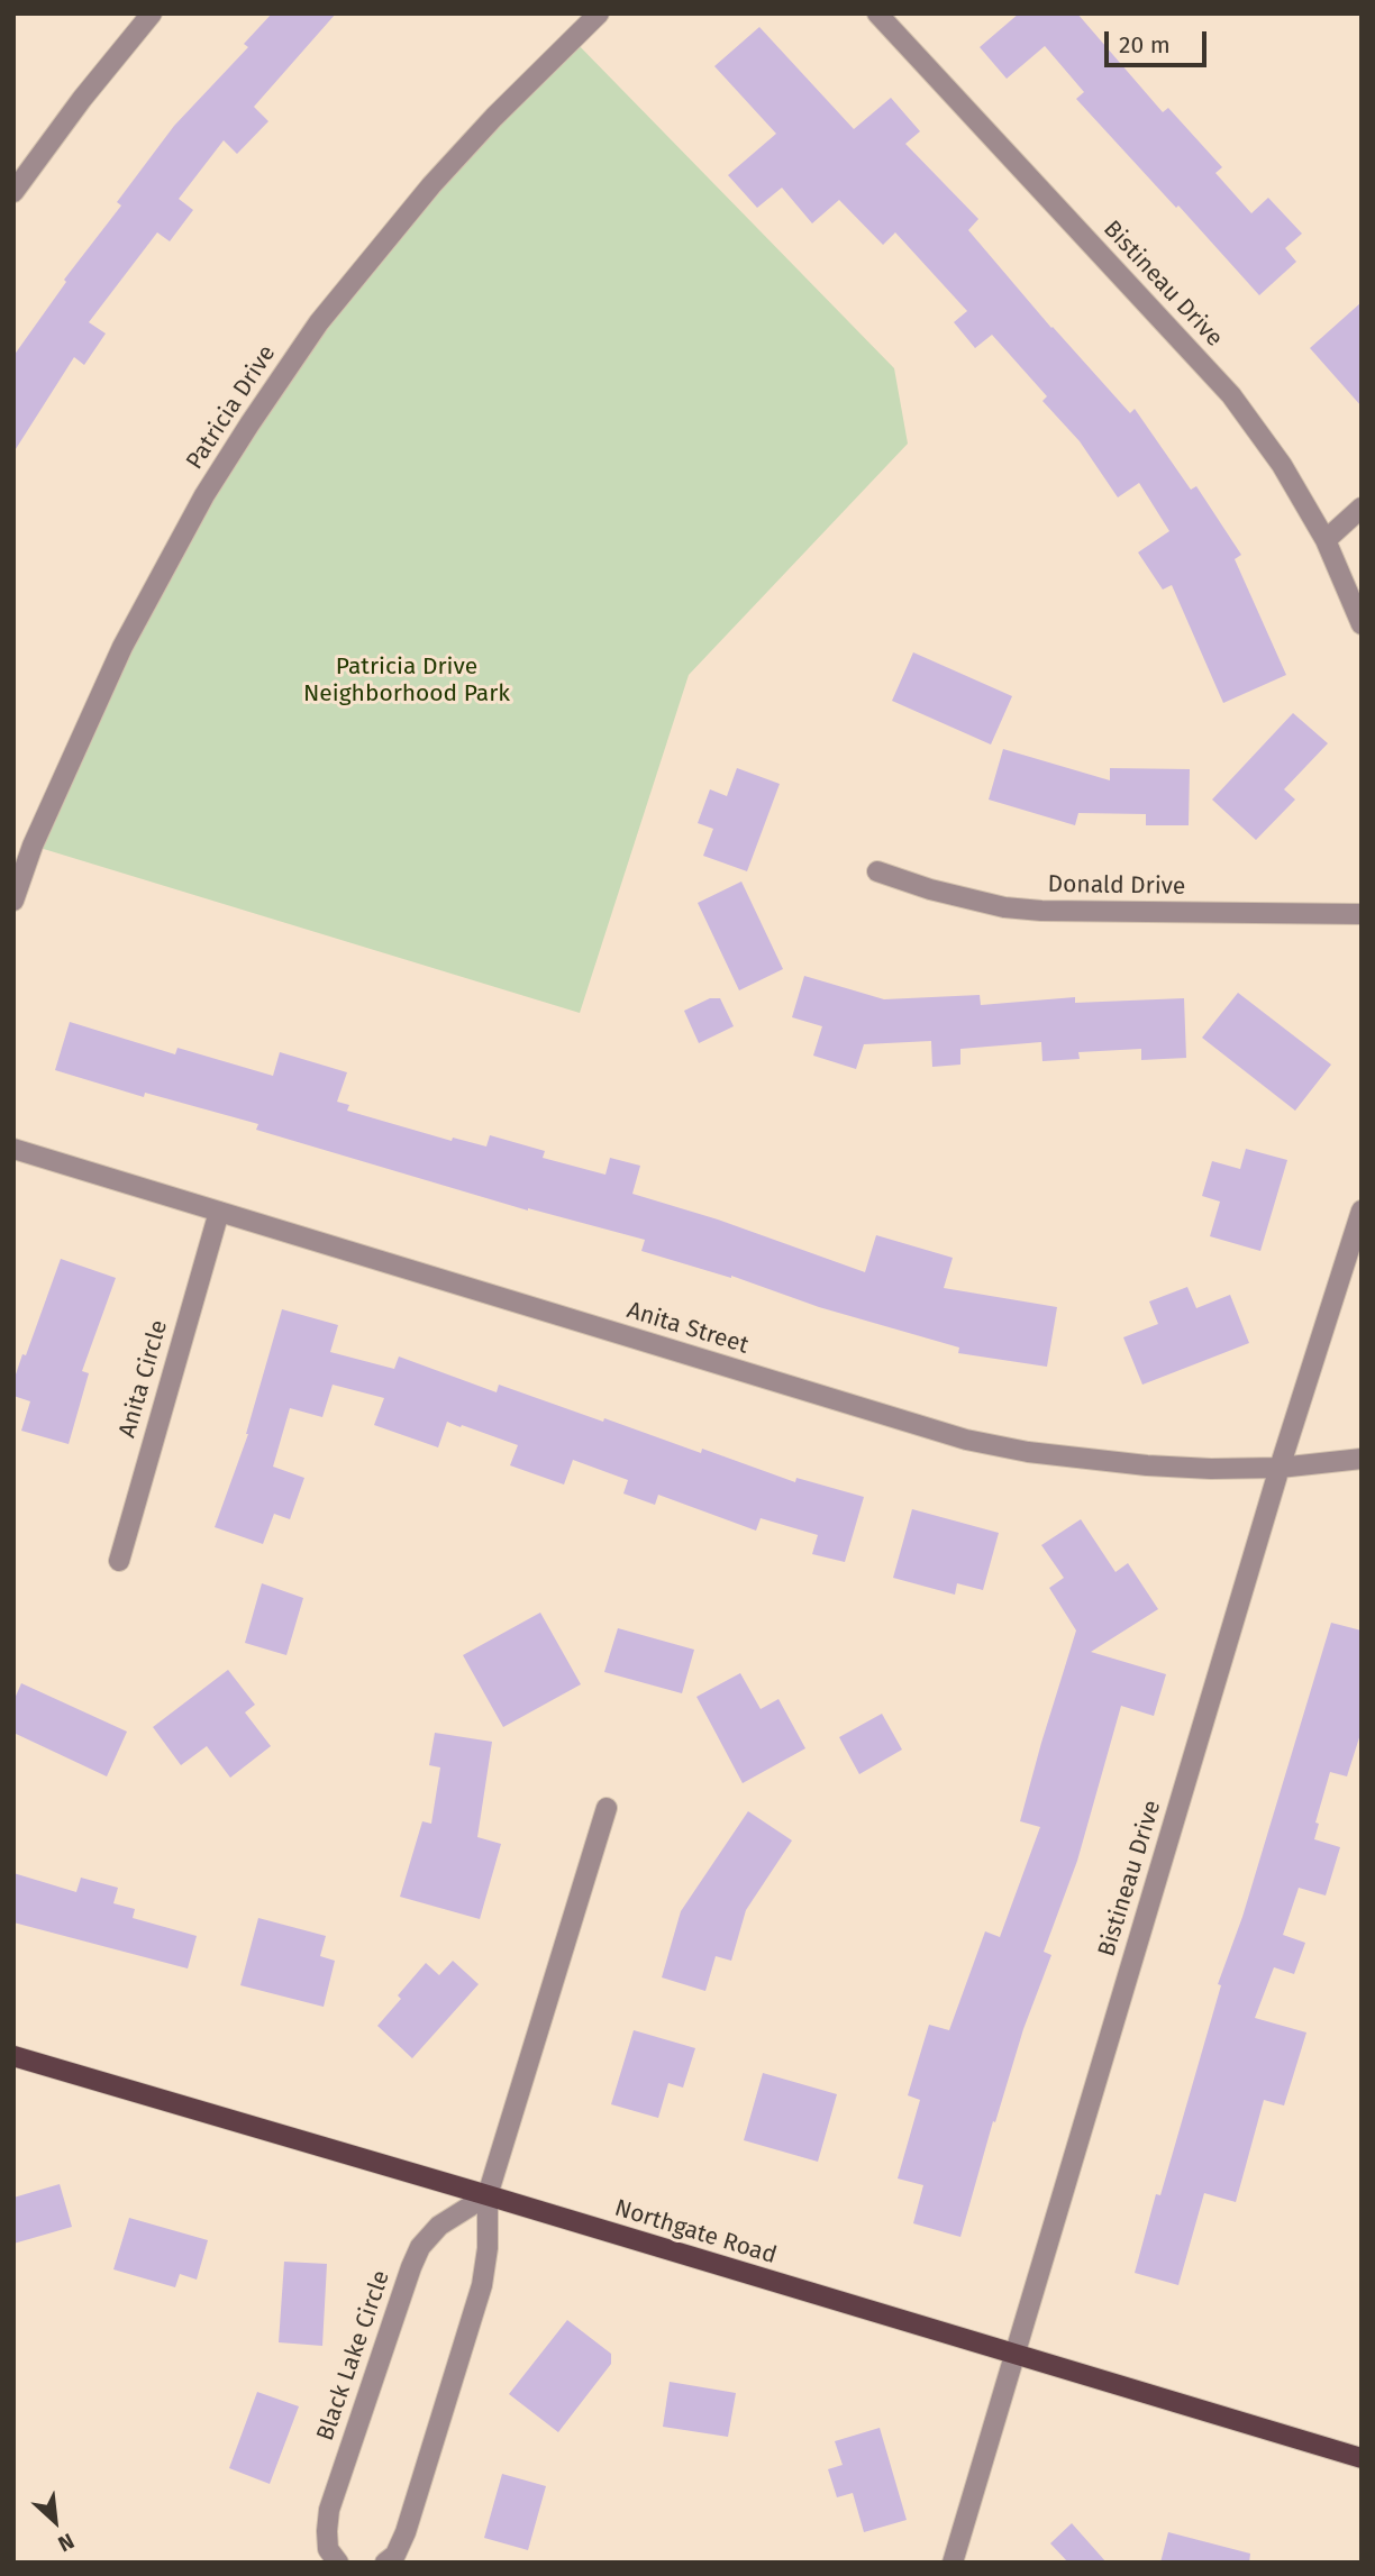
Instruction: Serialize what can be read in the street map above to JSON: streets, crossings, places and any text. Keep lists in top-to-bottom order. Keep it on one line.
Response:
{"streets":{"main road":["Northgate Road"],"street":["Bistineau Drive","Patricia Drive","Donald Drive","Anita Street","Anita Circle","Black Lake Circle"]},"crossings":[["Bistineau Drive","Anita Street"],["Bistineau Drive","Northgate Road"],["Anita Street","Anita Circle"],["Northgate Road","Black Lake Circle"]],"parks":["Patricia Drive Neighborhood Park"],"scale_bar":"20 m","north":"bottom right"}
